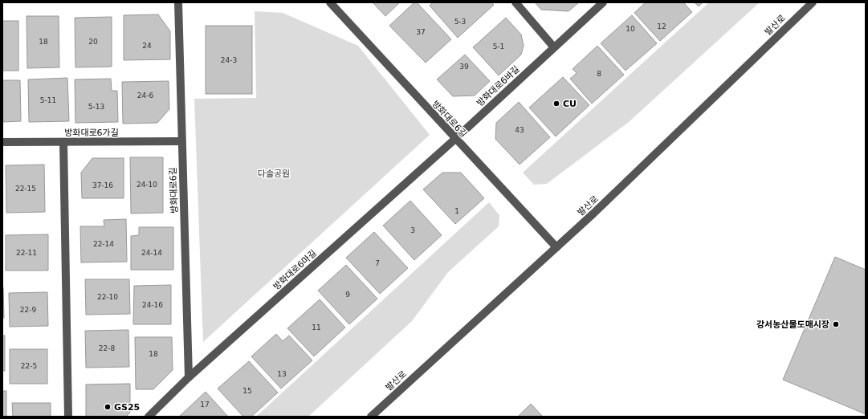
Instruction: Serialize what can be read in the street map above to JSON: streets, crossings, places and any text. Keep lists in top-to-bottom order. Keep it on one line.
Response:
{"streets":{"street":["발산로","방화대로6바길","방화대로6길","방화대로6가길","방화대로6마길"]},"crossings":[["발산로","방화대로6길"],["방화대로6바길","방화대로6길"],["방화대로6바길","방화대로6마길"],["방화대로6길","방화대로6가길"],["방화대로6길","방화대로6마길"]],"parks":["다솔공원"],"places":["CU","강서농산물도매시장","GS25"],"house_numbers":["5-3","12","10","37","18","20","24","5-1","24-3","39","8","24-6","5-11","5-13","43","24-10","37-16","22-15","1","3","22-14","22-11","24-14","7","9","22-10","24-16","22-9","11","22-8","18","22-5","13","15","17"]}
